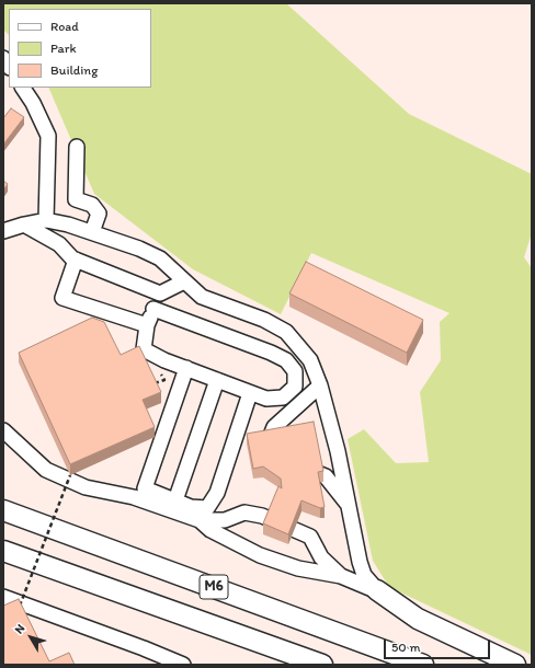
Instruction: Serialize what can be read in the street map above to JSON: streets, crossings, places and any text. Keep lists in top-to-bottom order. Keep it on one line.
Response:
{"streets":{"highway":["M6"]},"legend":["Road","Park","Building"],"scale_bar":"50 m","north":"top left"}
